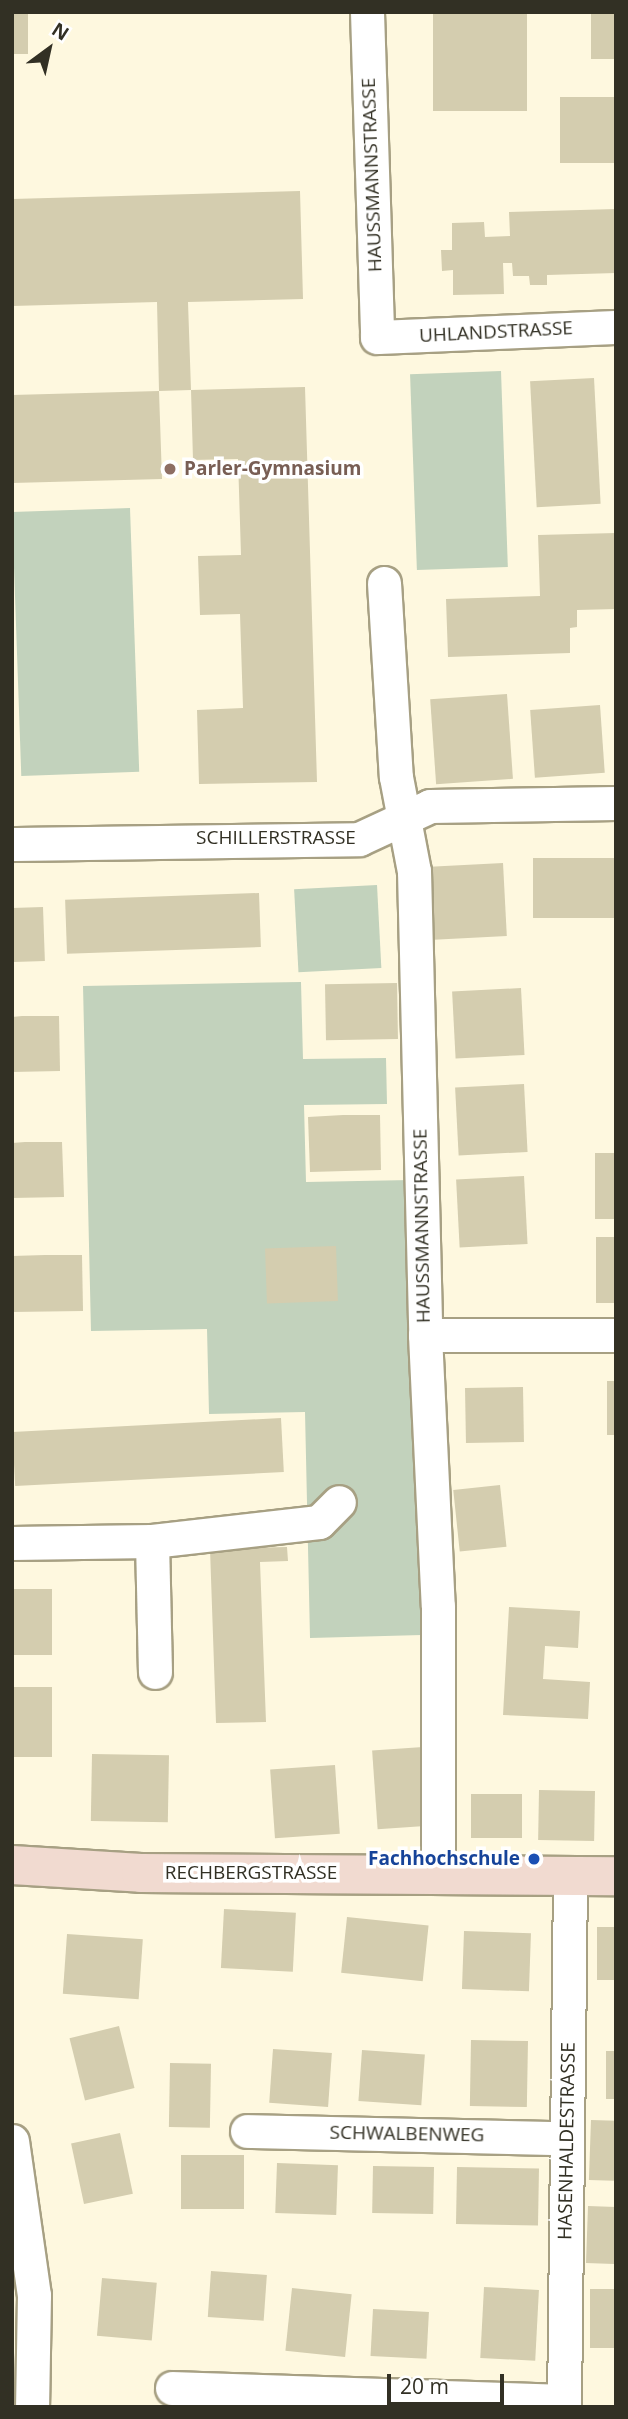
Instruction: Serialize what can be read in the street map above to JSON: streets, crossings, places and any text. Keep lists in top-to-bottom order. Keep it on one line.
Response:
{"streets":{"main road":["RECHBERGSTRASSE"],"street":["HAUSSMANNSTRASSE","UHLANDSTRASSE","SCHILLERSTRASSE","SCHWALBENWEG","HASENHALDESTRASSE"]},"crossings":[["HAUSSMANNSTRASSE","UHLANDSTRASSE"],["HAUSSMANNSTRASSE","SCHILLERSTRASSE"],["HAUSSMANNSTRASSE","RECHBERGSTRASSE"],["RECHBERGSTRASSE","HASENHALDESTRASSE"],["SCHWALBENWEG","HASENHALDESTRASSE"]],"places":["Parler-Gymnasium","Fachhochschule"],"scale_bar":"20 m","north":"top right"}
